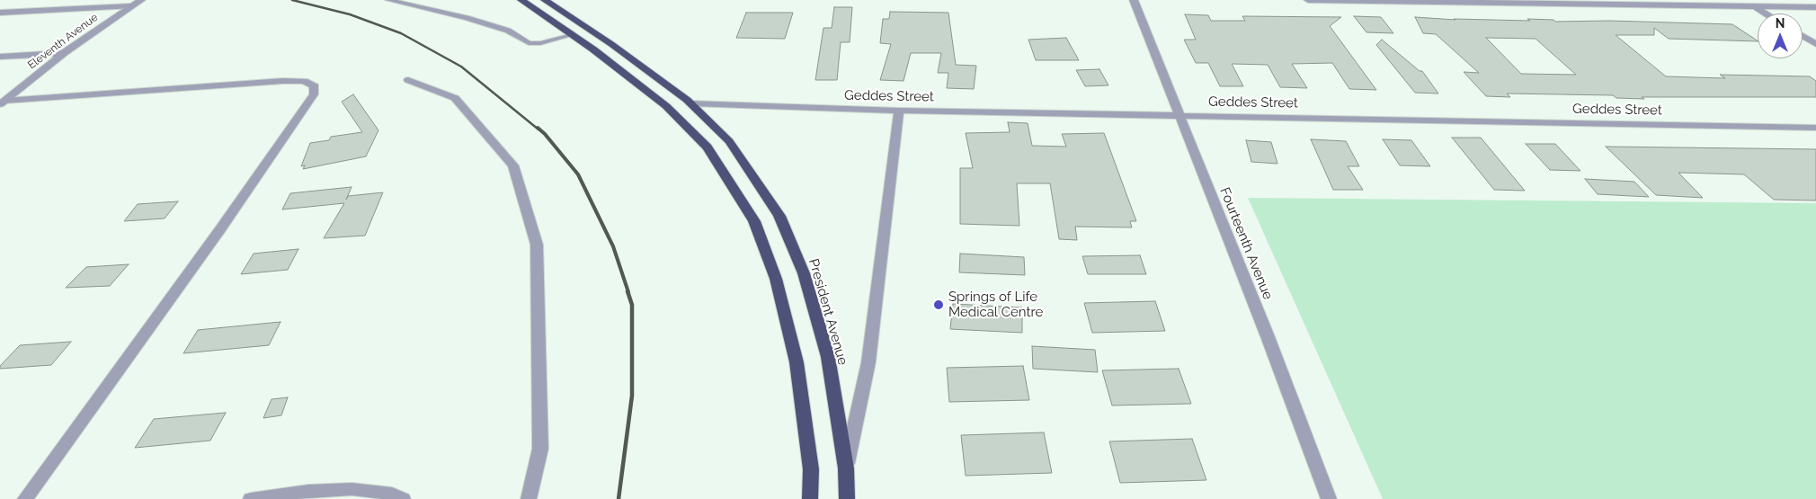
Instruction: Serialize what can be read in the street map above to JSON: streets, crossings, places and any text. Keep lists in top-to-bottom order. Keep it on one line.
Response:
{"streets":{"highway":["President Avenue"],"street":["Eleventh Avenue","Geddes Street","Fourteenth Avenue"]},"crossings":[["Geddes Street","Fourteenth Avenue"],["Geddes Street","President Avenue"]],"places":["Springs of Life Medical Centre"],"north":"top"}
